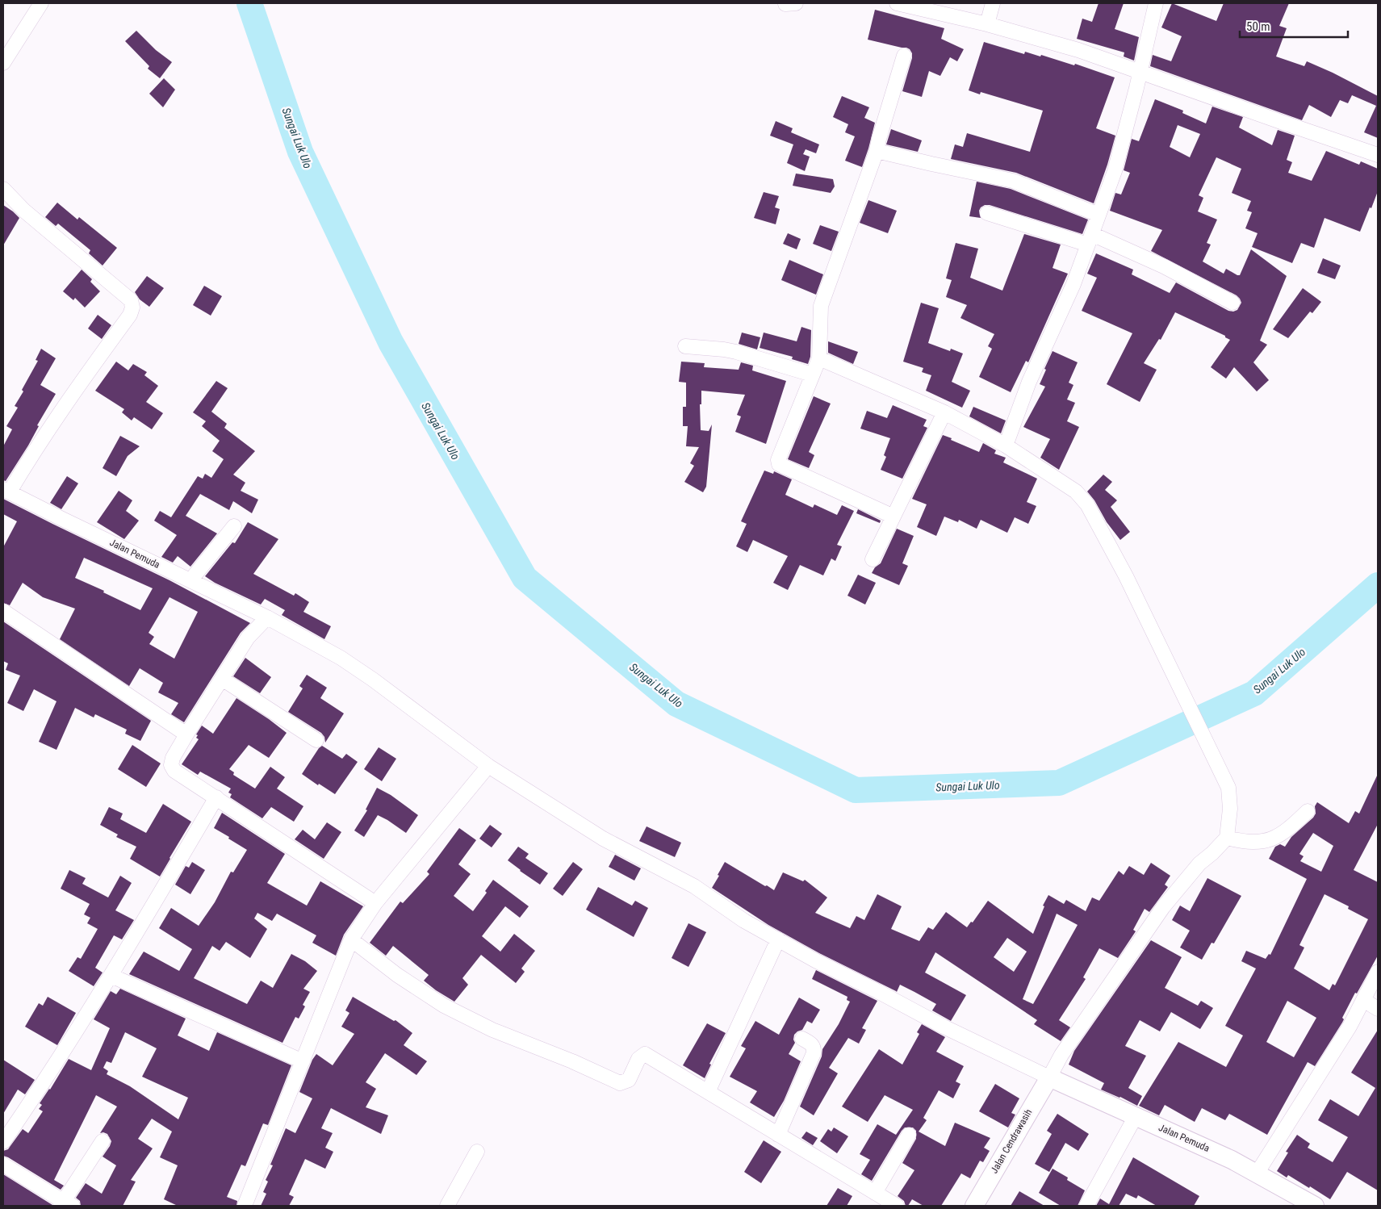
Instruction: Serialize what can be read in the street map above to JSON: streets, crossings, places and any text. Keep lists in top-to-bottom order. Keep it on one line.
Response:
{"streets":{"main road":["Jalan Pemuda","Jalan Cendrawasih"]},"crossings":[["Jalan Pemuda","Jalan Cendrawasih"]],"water":["Sungai Luk Ulo"],"scale_bar":"50 m"}
